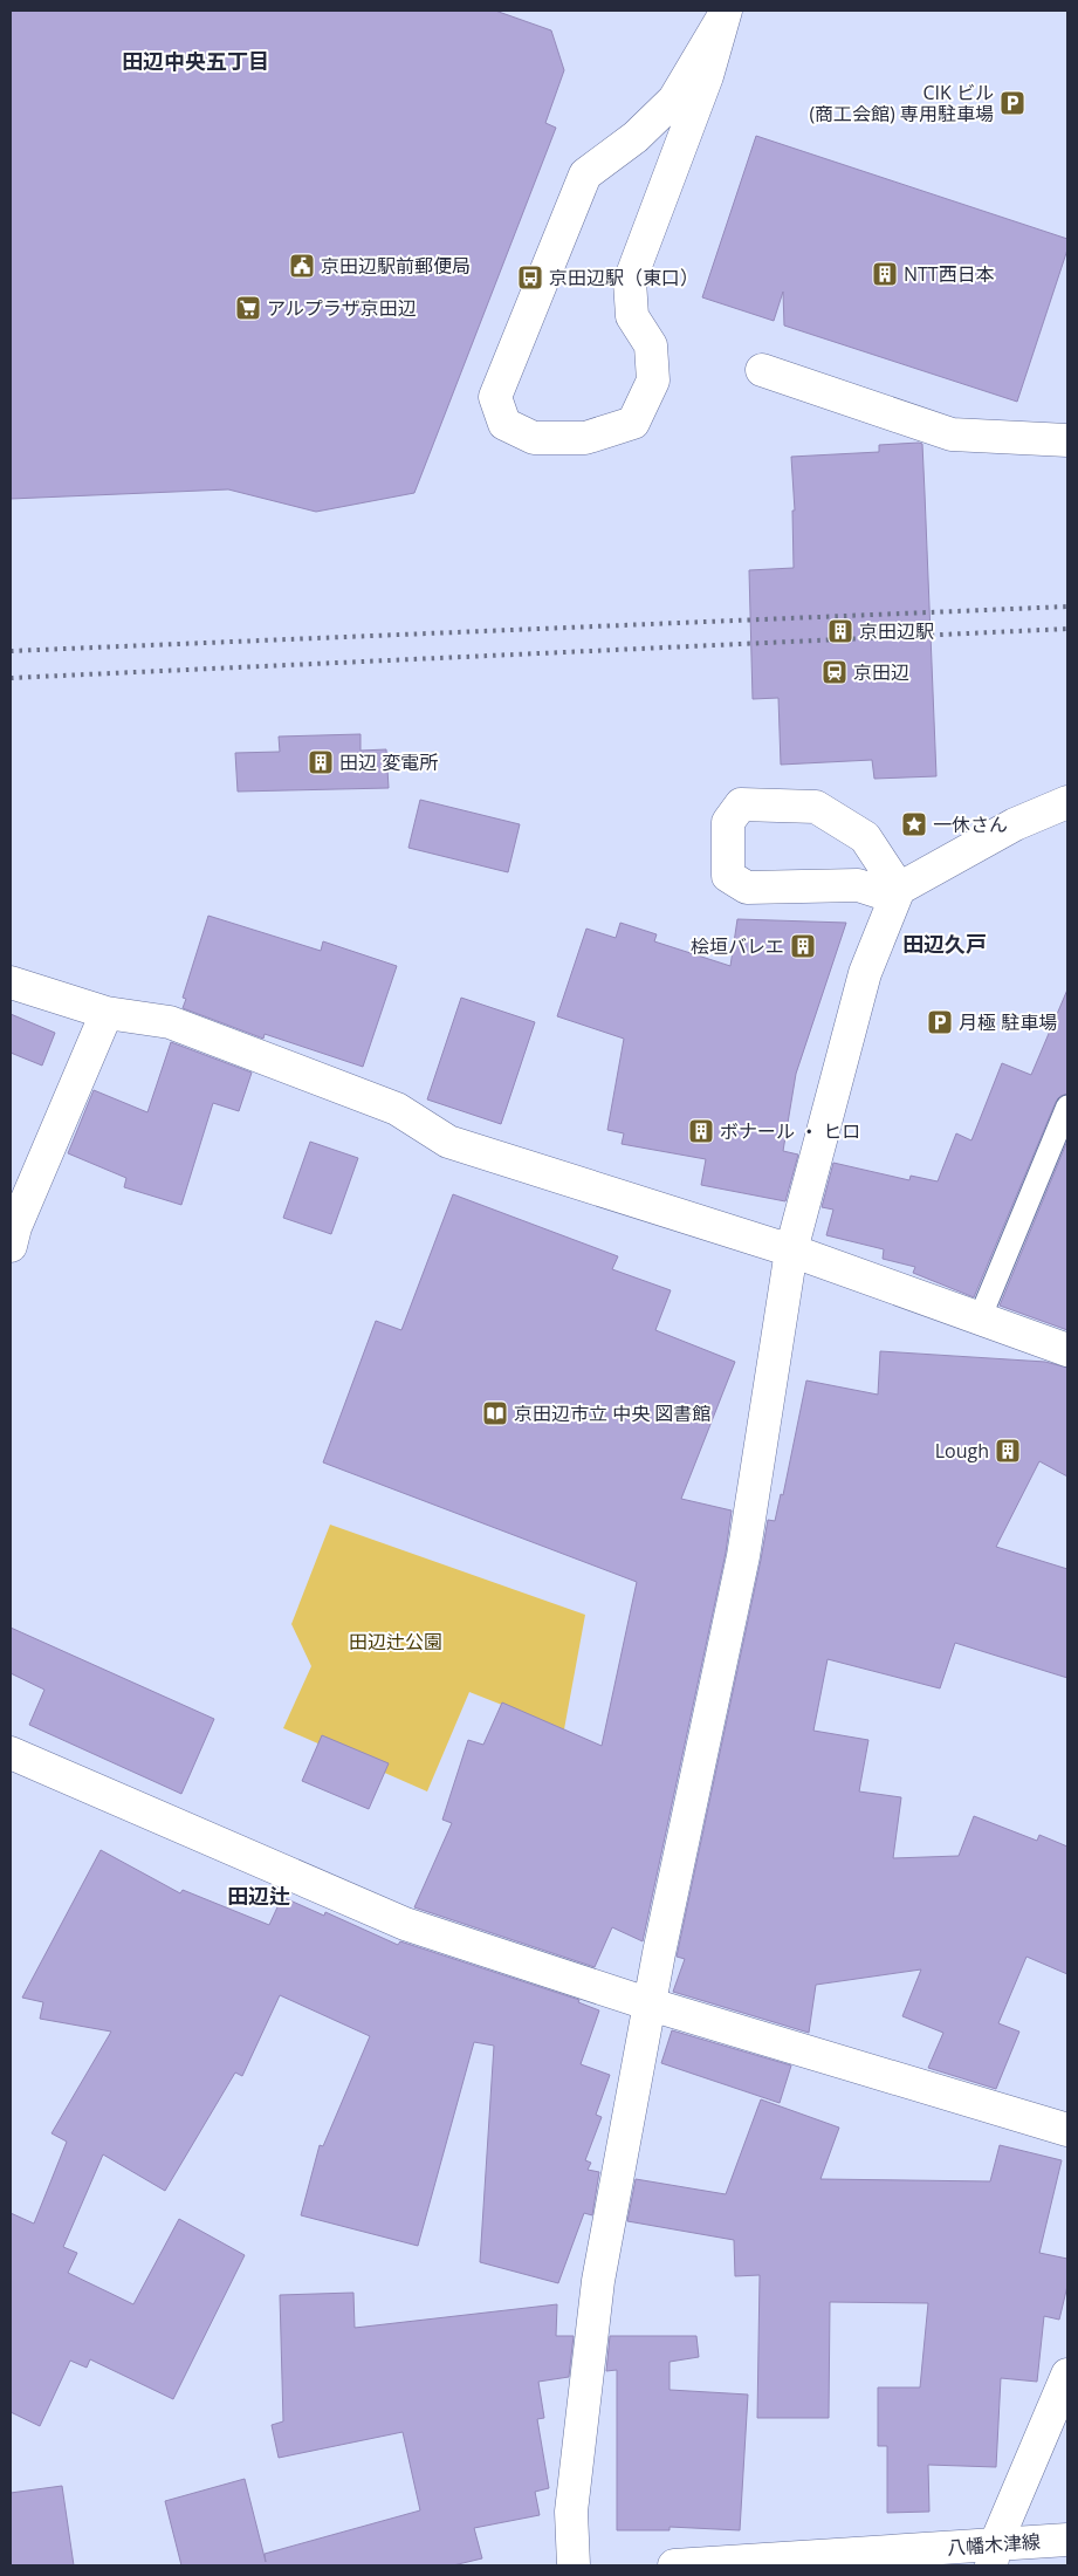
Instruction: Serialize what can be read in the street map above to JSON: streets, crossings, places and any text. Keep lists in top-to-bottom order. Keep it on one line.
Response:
{"streets":{"street":["八幡木津線"]},"districts":["田辺中央五丁目","田辺久戸","田辺辻"],"parks":["田辺辻公園"],"places":{"parking":["CIK ビル (商工会館) 専用駐車場","月極 駐車場"],"public building":["京田辺駅前郵便局"],"building":["NTT西日本","京田辺駅","田辺 変電所","桧垣バレエ","ボナール ・ ヒロ","Lough"],"bus stop":["京田辺駅（東口）"],"supermarket":["アルプラザ京田辺"],"station":["京田辺"],"place":["一休さん"],"library":["京田辺市立 中央 図書館"]}}
